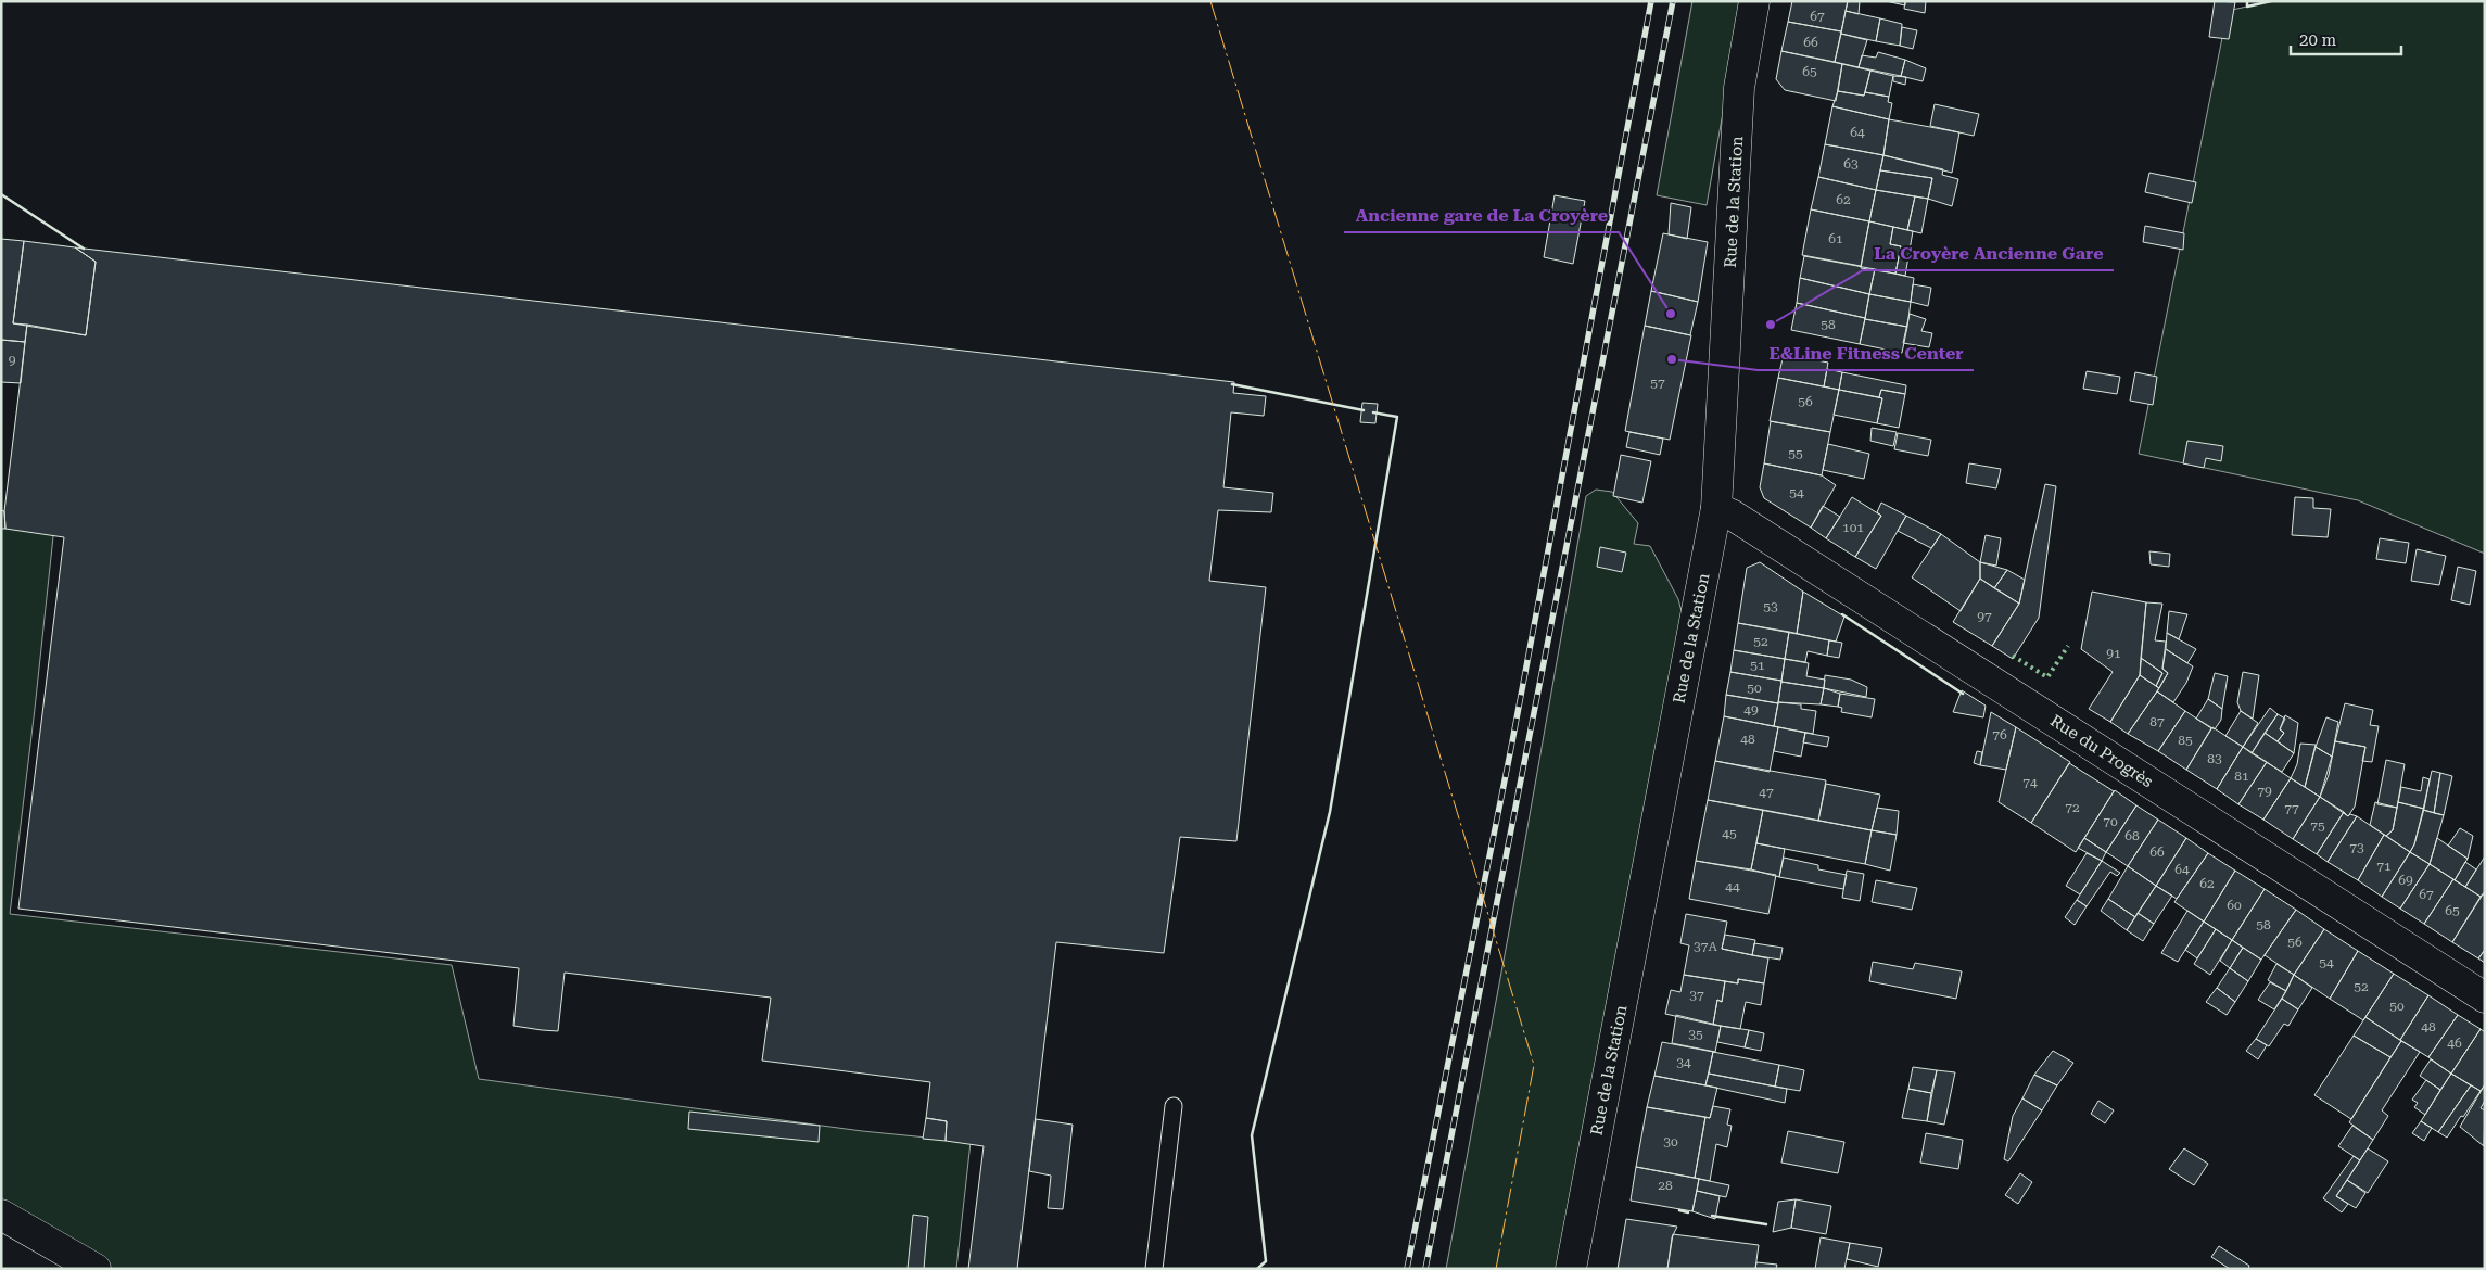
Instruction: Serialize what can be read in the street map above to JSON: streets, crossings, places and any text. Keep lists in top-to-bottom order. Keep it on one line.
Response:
{"streets":{"street":["Rue de la Station","Rue du Progrès"]},"crossings":[["Rue de la Station","Rue du Progrès"]],"places":["Ancienne gare de La Croyère","La Croyère Ancienne Gare","E&Line Fitness Center"],"house_numbers":["67","66","65","64","63","62","61","58","9","57","56","55","54","101","53","97","52","91","51","50","49","87","76","48","85","83","81","74","79","47","72","77","70","75","45","68","73","66","71","64","69","62","44","67","60","65","58","56","37A","54","52","37","50","48","35","46","34","30","28"],"scale_bar":"20 m"}
